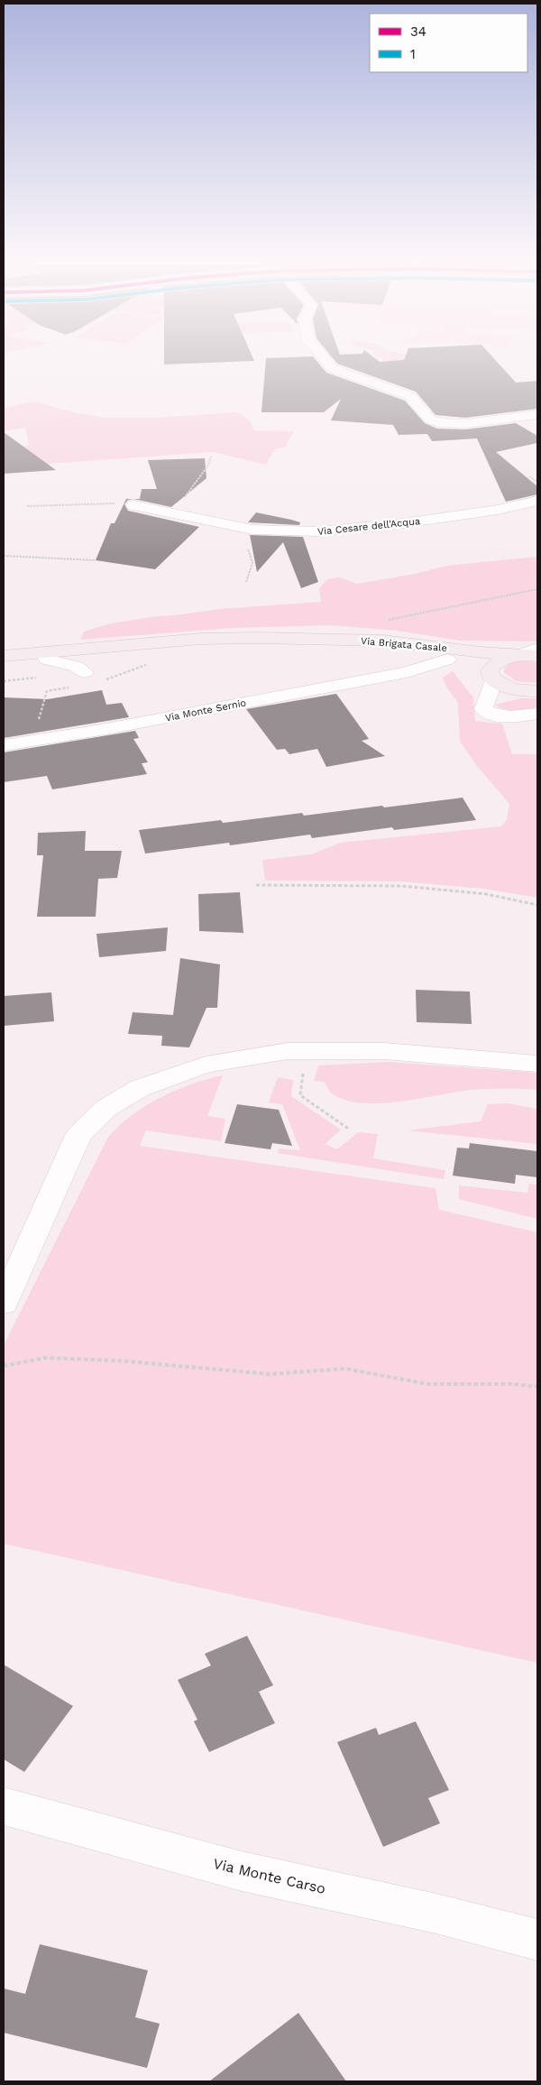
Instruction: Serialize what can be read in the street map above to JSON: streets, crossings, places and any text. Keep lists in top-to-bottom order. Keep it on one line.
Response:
{"streets":{"main road":["Via Brigata Casale"],"street":["Via Cesare dell'Acqua","Via Monte Sernio","Via Monte Carso"]},"crossings":[["Via Brigata Casale","Via Monte Sernio"]],"legend":["34","1"]}
